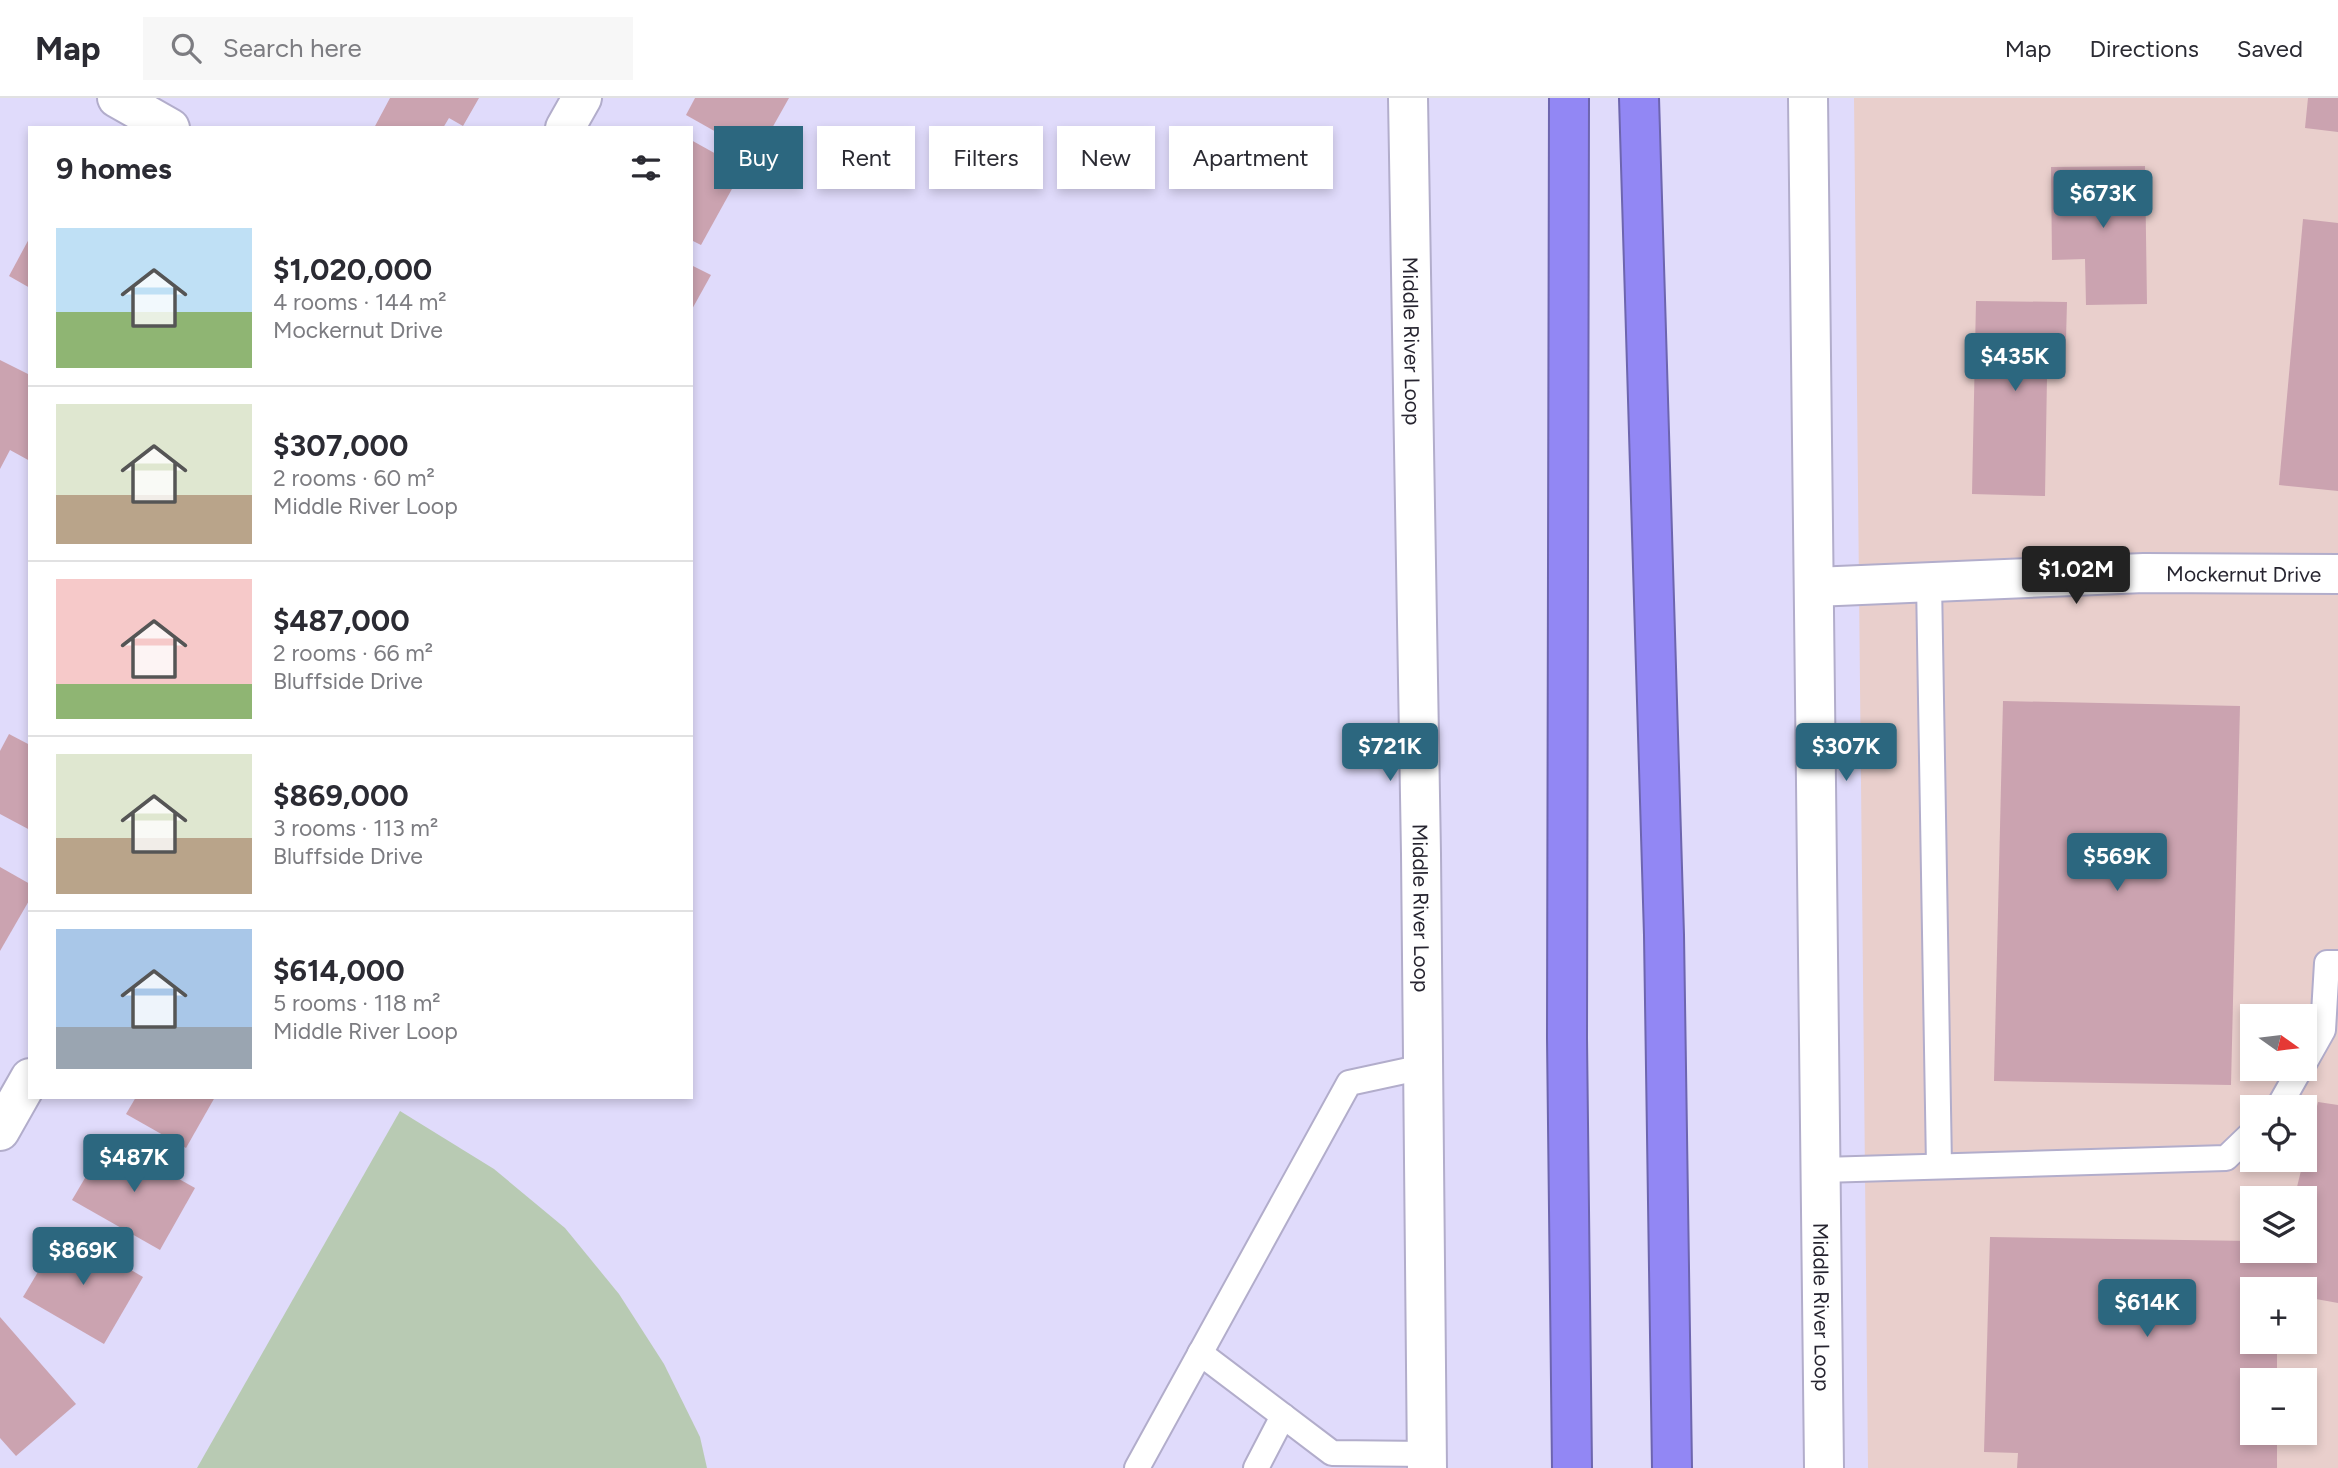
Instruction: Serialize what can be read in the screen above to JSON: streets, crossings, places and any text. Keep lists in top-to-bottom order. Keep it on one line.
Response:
{"streets":{"street":["Middle River Loop","Mockernut Drive"]},"crossings":[["Middle River Loop","Mockernut Drive"]],"north":"right","page":{"header":"Map","search":"Search here","nav":["Map","Directions","Saved"],"chip":["Buy","Rent","Filters","New","Apartment"],"heading":"9 homes","price":["$673K","$435K","$1.02M","$721K","$307K","$569K","$487K","$869K","$614K"],"list":[{"name":"$1,020,000","note":"4 rooms · 144 m² · Mockernut Drive"},{"name":"$307,000","note":"2 rooms · 60 m² · Middle River Loop"},{"name":"$487,000","note":"2 rooms · 66 m² · Bluffside Drive"},{"name":"$869,000","note":"3 rooms · 113 m² · Bluffside Drive"},{"name":"$614,000","note":"5 rooms · 118 m² · Middle River Loop"}],"map_buttons":["+","−"]}}
